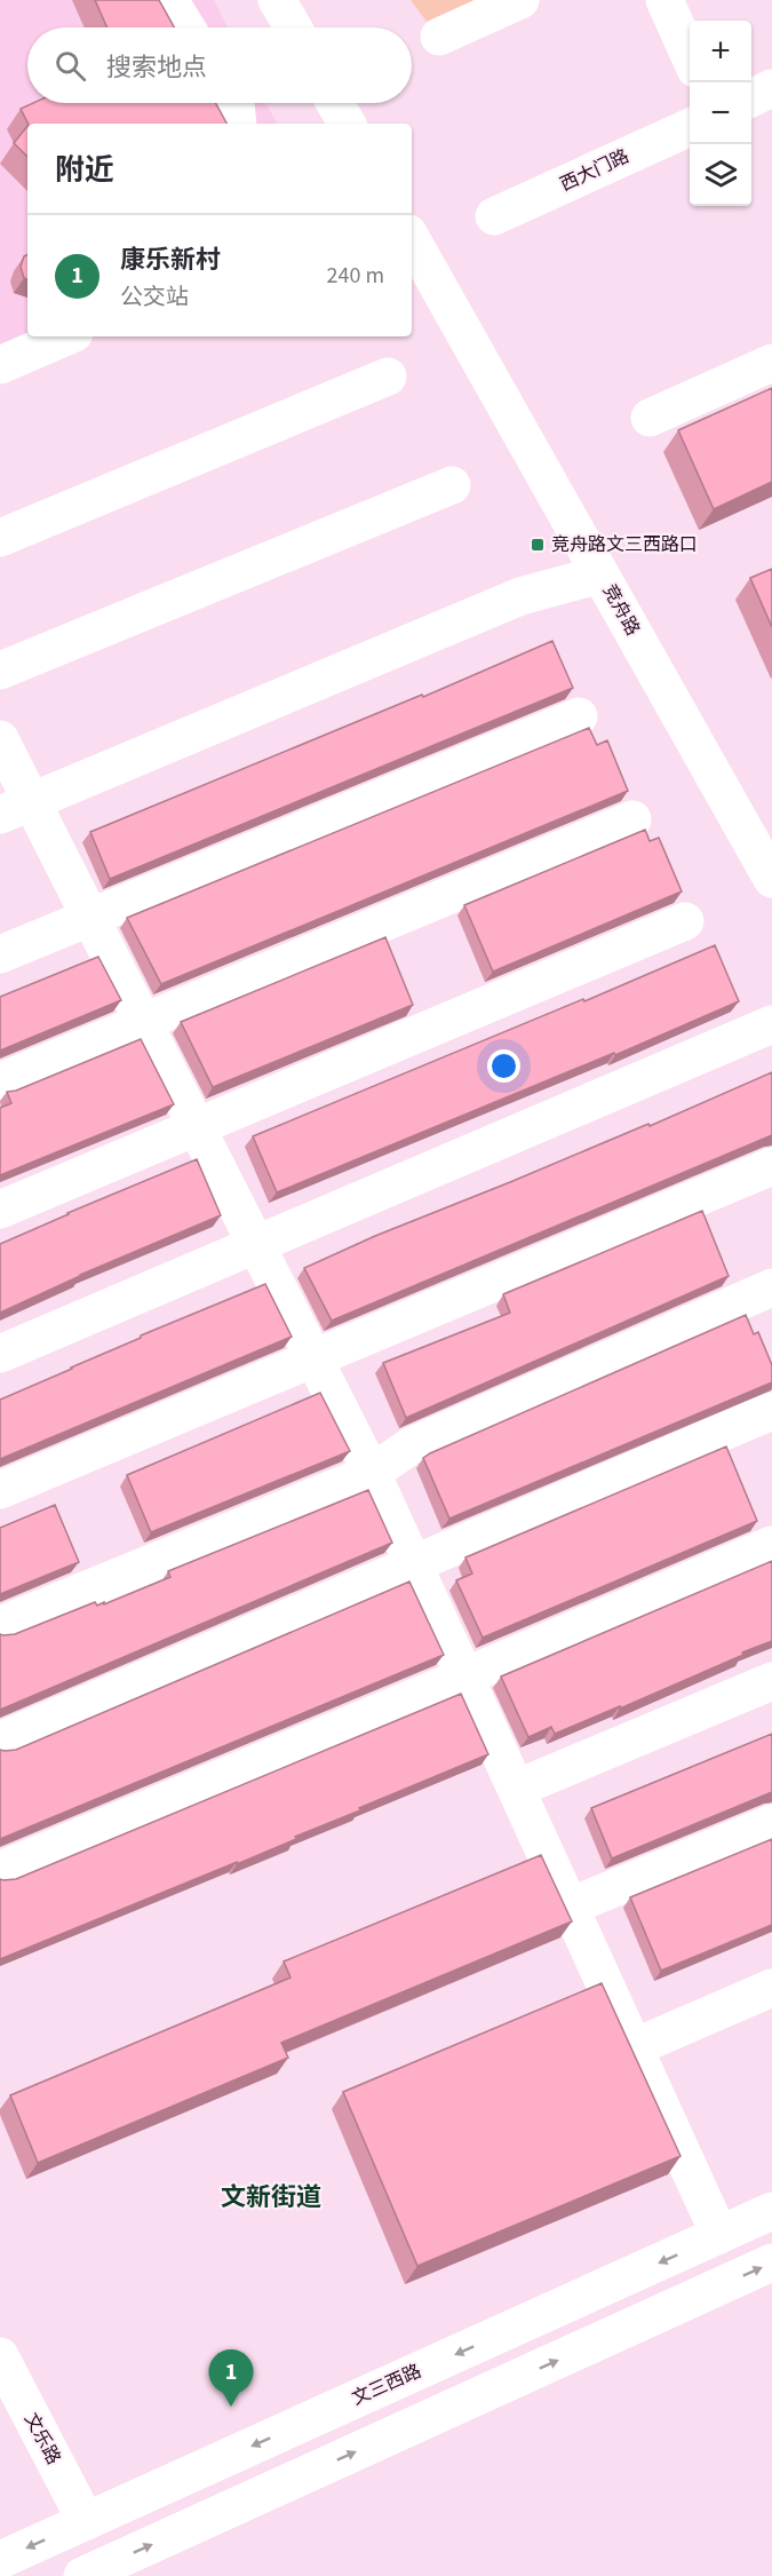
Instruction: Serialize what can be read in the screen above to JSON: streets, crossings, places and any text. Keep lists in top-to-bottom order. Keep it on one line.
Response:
{"streets":{"street":["西大门路","竞舟路","文三西路","文乐路"]},"crossings":[["文三西路","文乐路"]],"districts":["文新街道"],"places":{"transit":["竞舟路文三西路口"]},"page":{"map_buttons":["+","−"],"search":"搜索地点","heading":"附近","list":[{"mark":"1","name":"康乐新村","note":"公交站","value":"240 m"}],"pins":"1"}}
